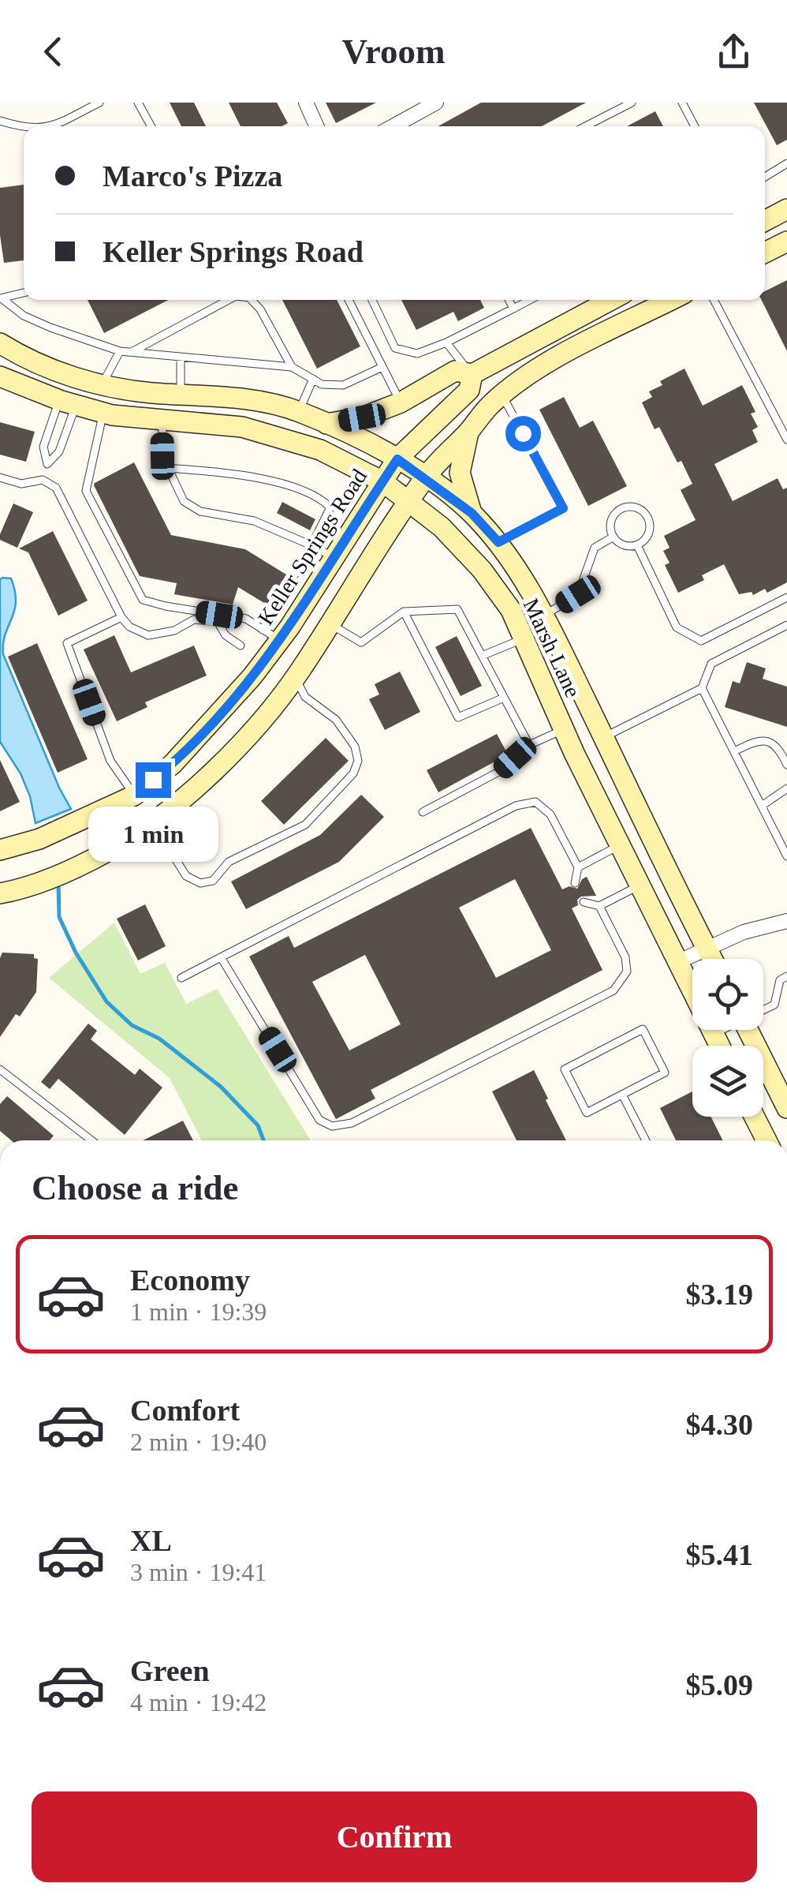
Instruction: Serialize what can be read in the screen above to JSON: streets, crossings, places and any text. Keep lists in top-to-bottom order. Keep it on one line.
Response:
{"streets":{"main road":["Keller Springs Road","Marsh Lane"]},"crossings":[["Keller Springs Road","Marsh Lane"]],"page":{"header":"Vroom","banner":["Marco's Pizza","Keller Springs Road"],"bubble":"1 min","heading":"Choose a ride","list":[{"name":"Economy","note":"1 min · 19:39","value":"$3.19"},{"name":"Comfort","note":"2 min · 19:40","value":"$4.30"},{"name":"XL","note":"3 min · 19:41","value":"$5.41"},{"name":"Green","note":"4 min · 19:42","value":"$5.09"}],"buttons":"Confirm"}}
